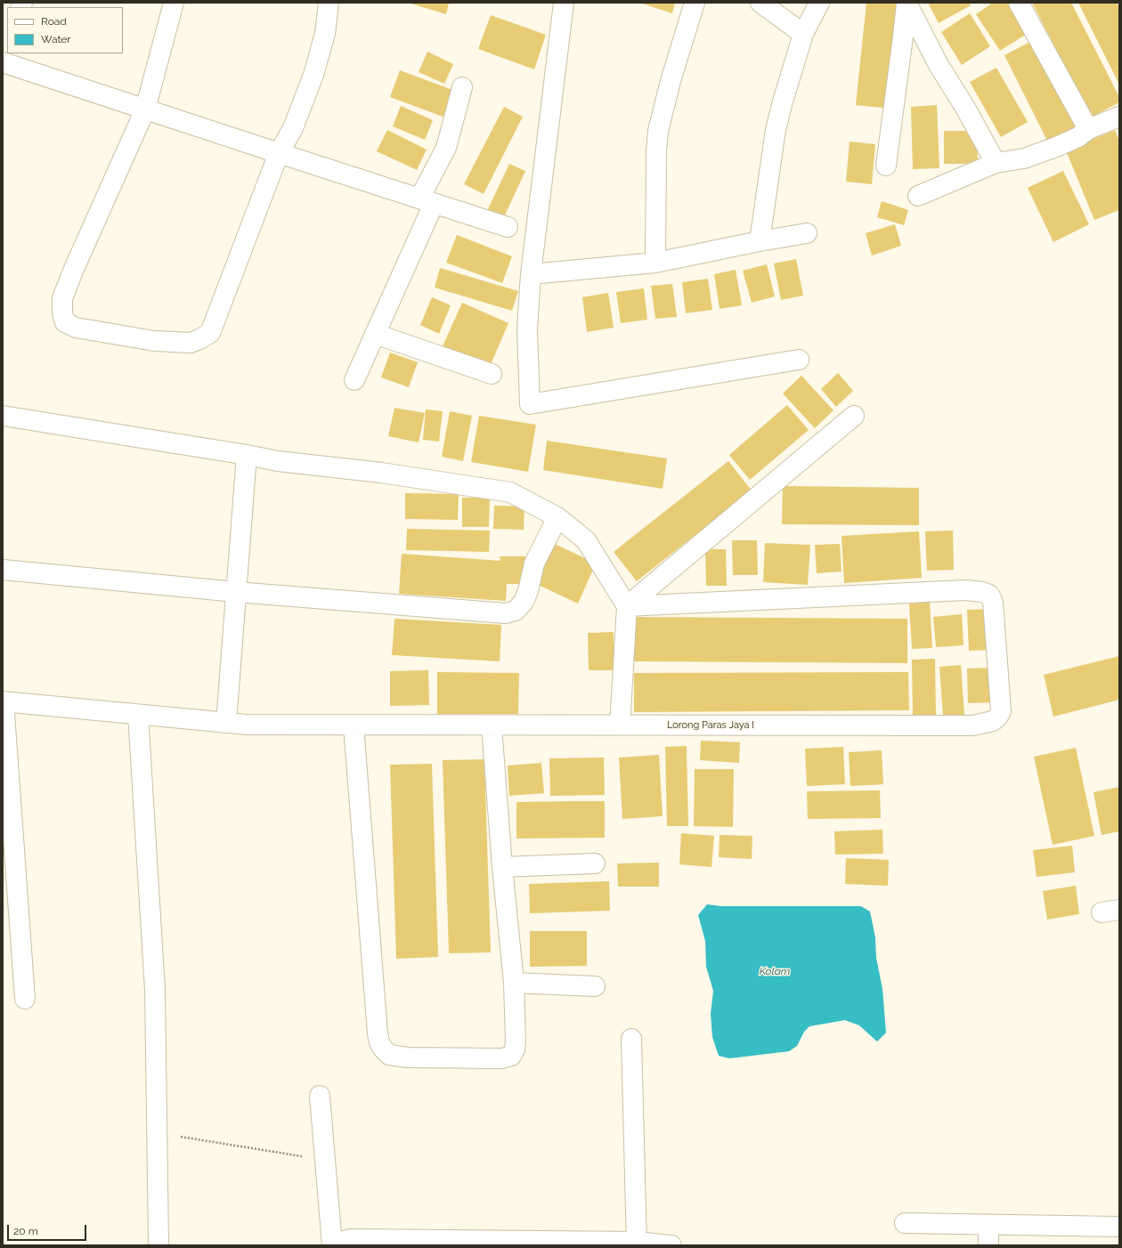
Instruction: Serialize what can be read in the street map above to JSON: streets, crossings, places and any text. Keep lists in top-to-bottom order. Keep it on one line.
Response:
{"streets":{"street":["Lorong Paras Jaya I"]},"water":["Kolam"],"legend":["Road","Water"],"scale_bar":"20 m"}
